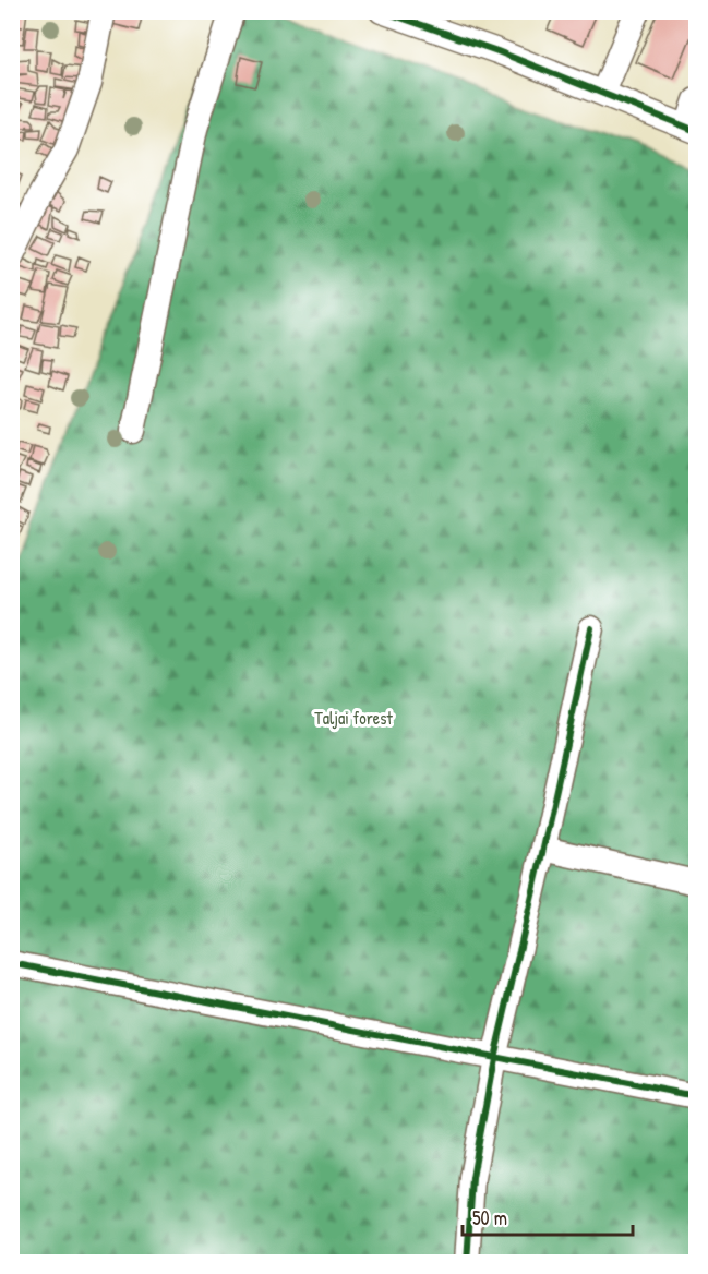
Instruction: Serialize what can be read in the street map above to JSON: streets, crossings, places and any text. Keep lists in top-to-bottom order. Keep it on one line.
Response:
{"parks":["Taljai forest"],"scale_bar":"50 m"}
